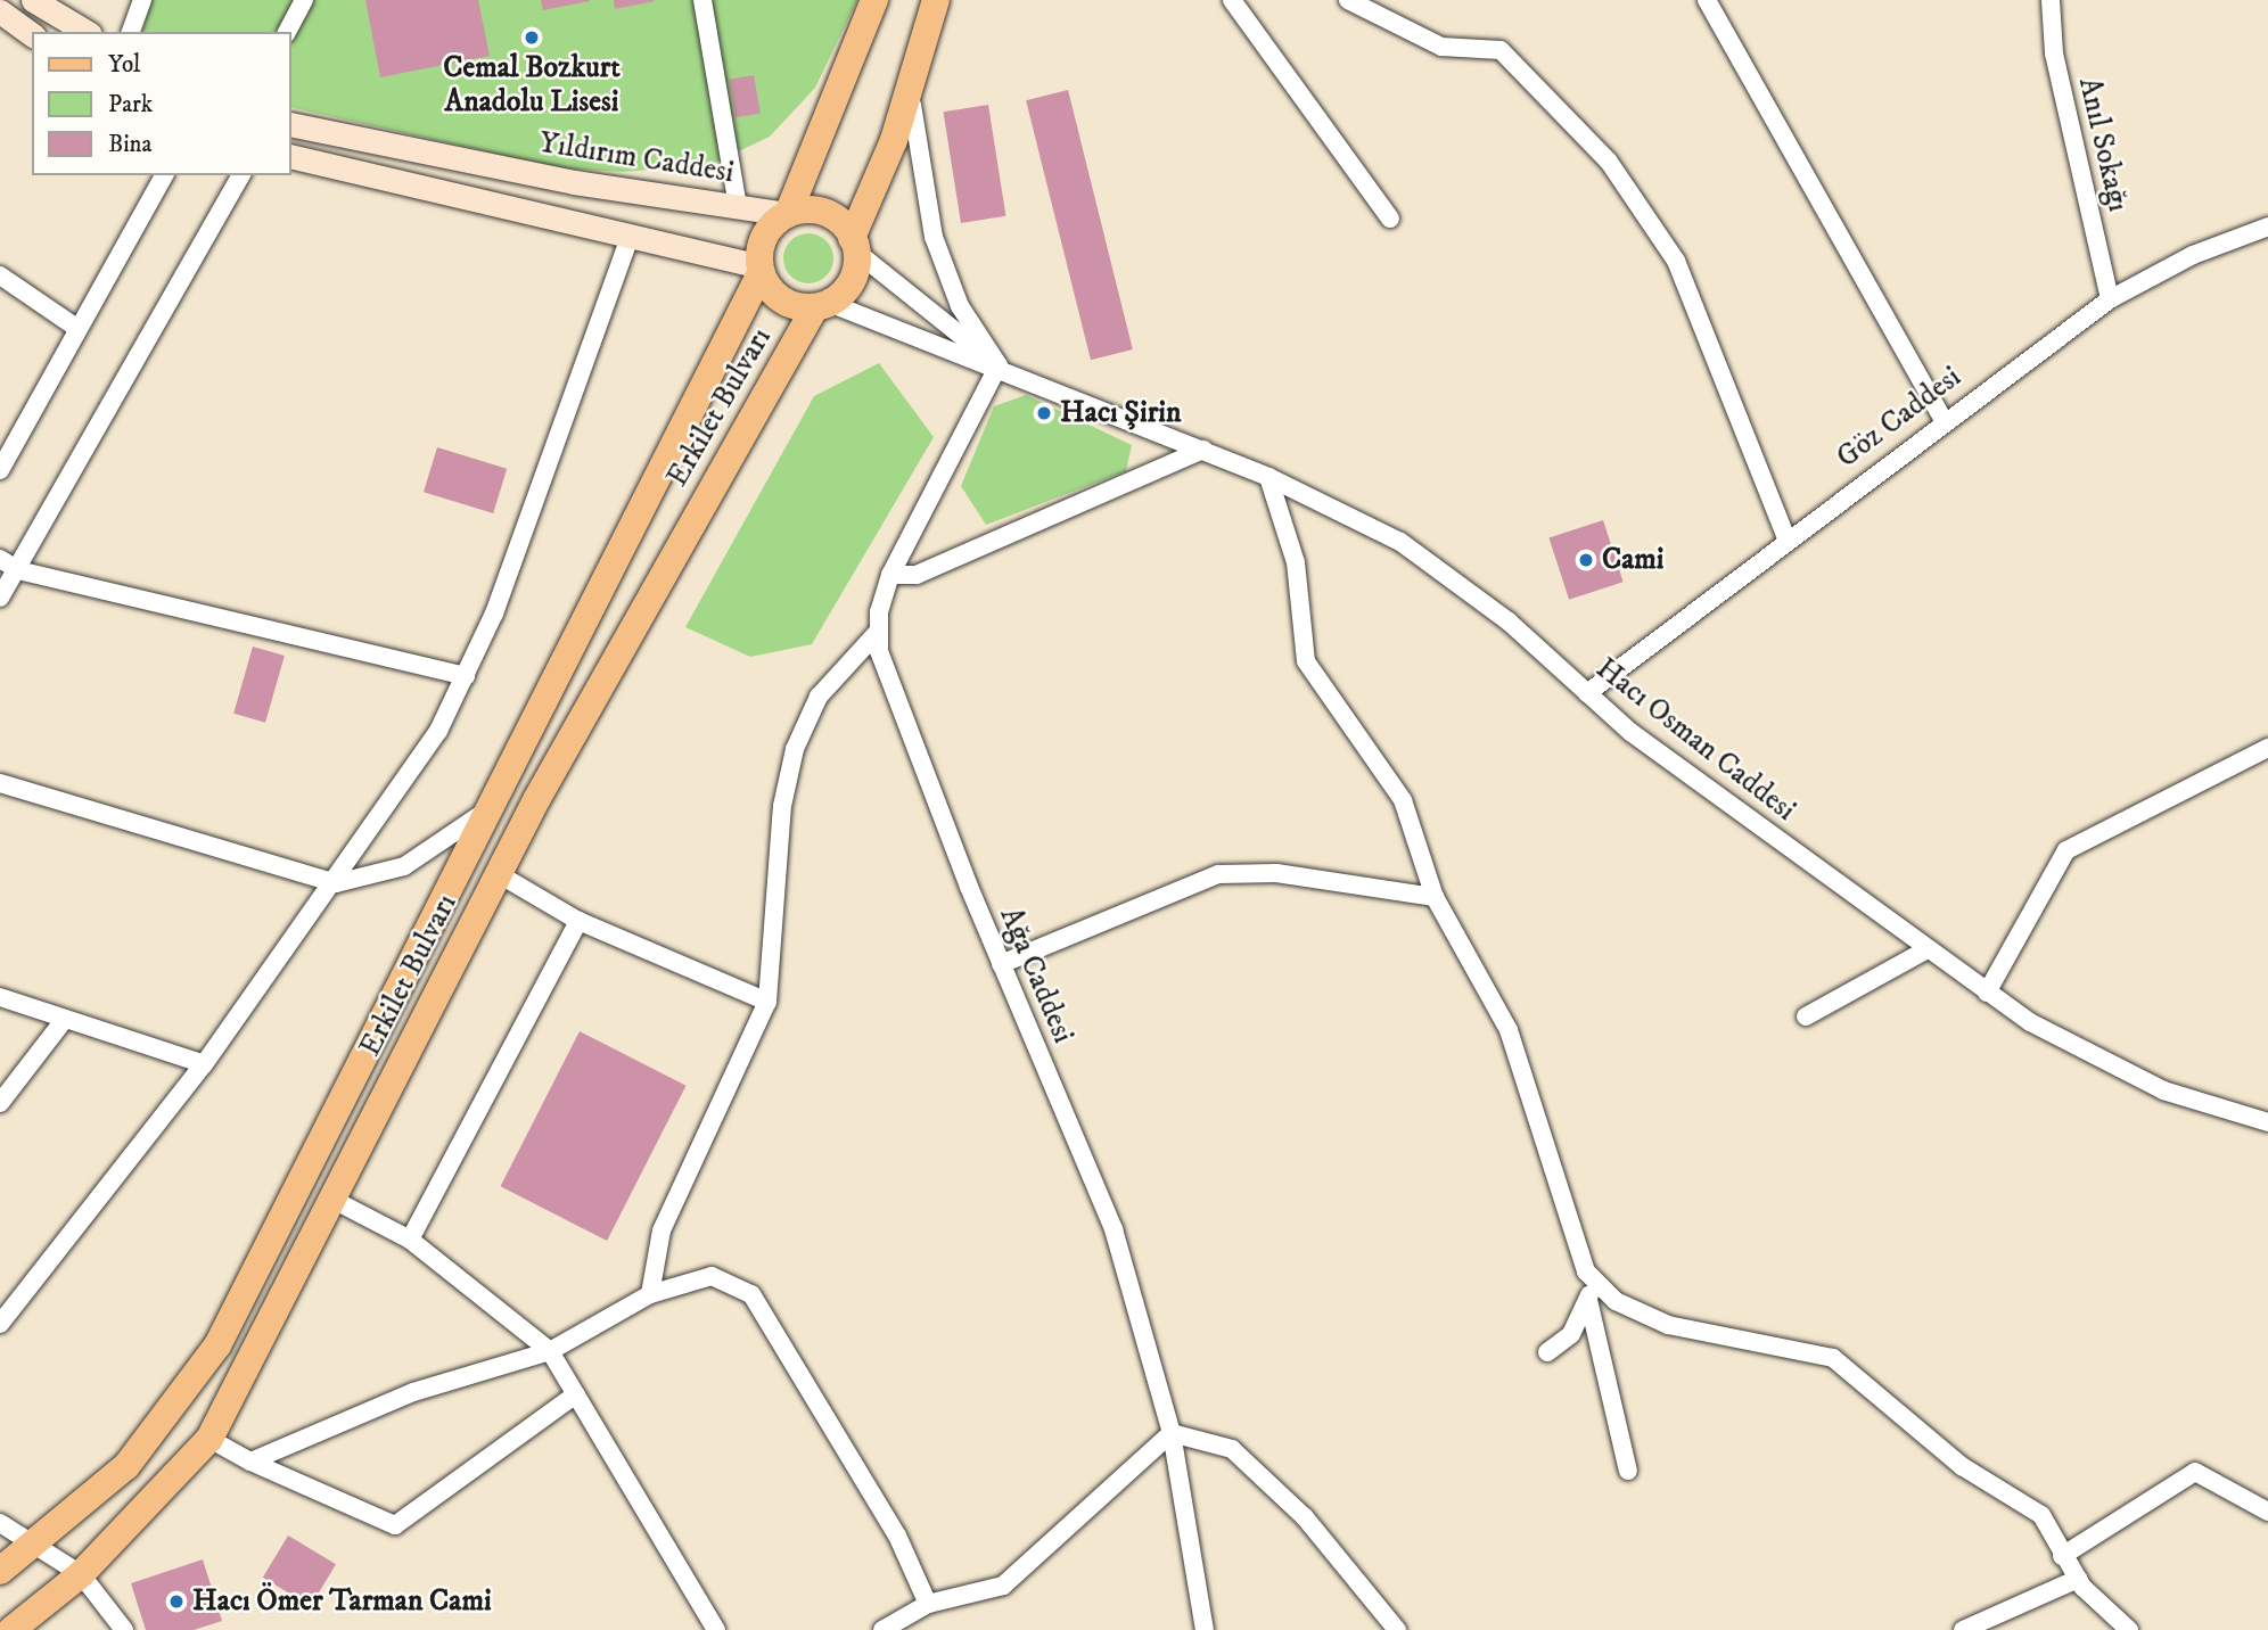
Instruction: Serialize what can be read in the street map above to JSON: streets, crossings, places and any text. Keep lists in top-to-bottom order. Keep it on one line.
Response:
{"streets":{"main road":["Erkilet Bulvarı"],"street":["Anıl Sokağı","Yıldırım Caddesi","Göz Caddesi","Hacı Osman Caddesi","Ağa Caddesi"]},"crossings":[["Anıl Sokağı","Göz Caddesi"],["Yıldırım Caddesi","Erkilet Bulvarı"],["Göz Caddesi","Hacı Osman Caddesi"],["Hacı Osman Caddesi","Ağa Caddesi"]],"places":["Cemal Bozkurt Anadolu Lisesi","Hacı Şirin","Cami","Hacı Ömer Tarman Cami"],"legend":["Yol","Park","Bina"]}
